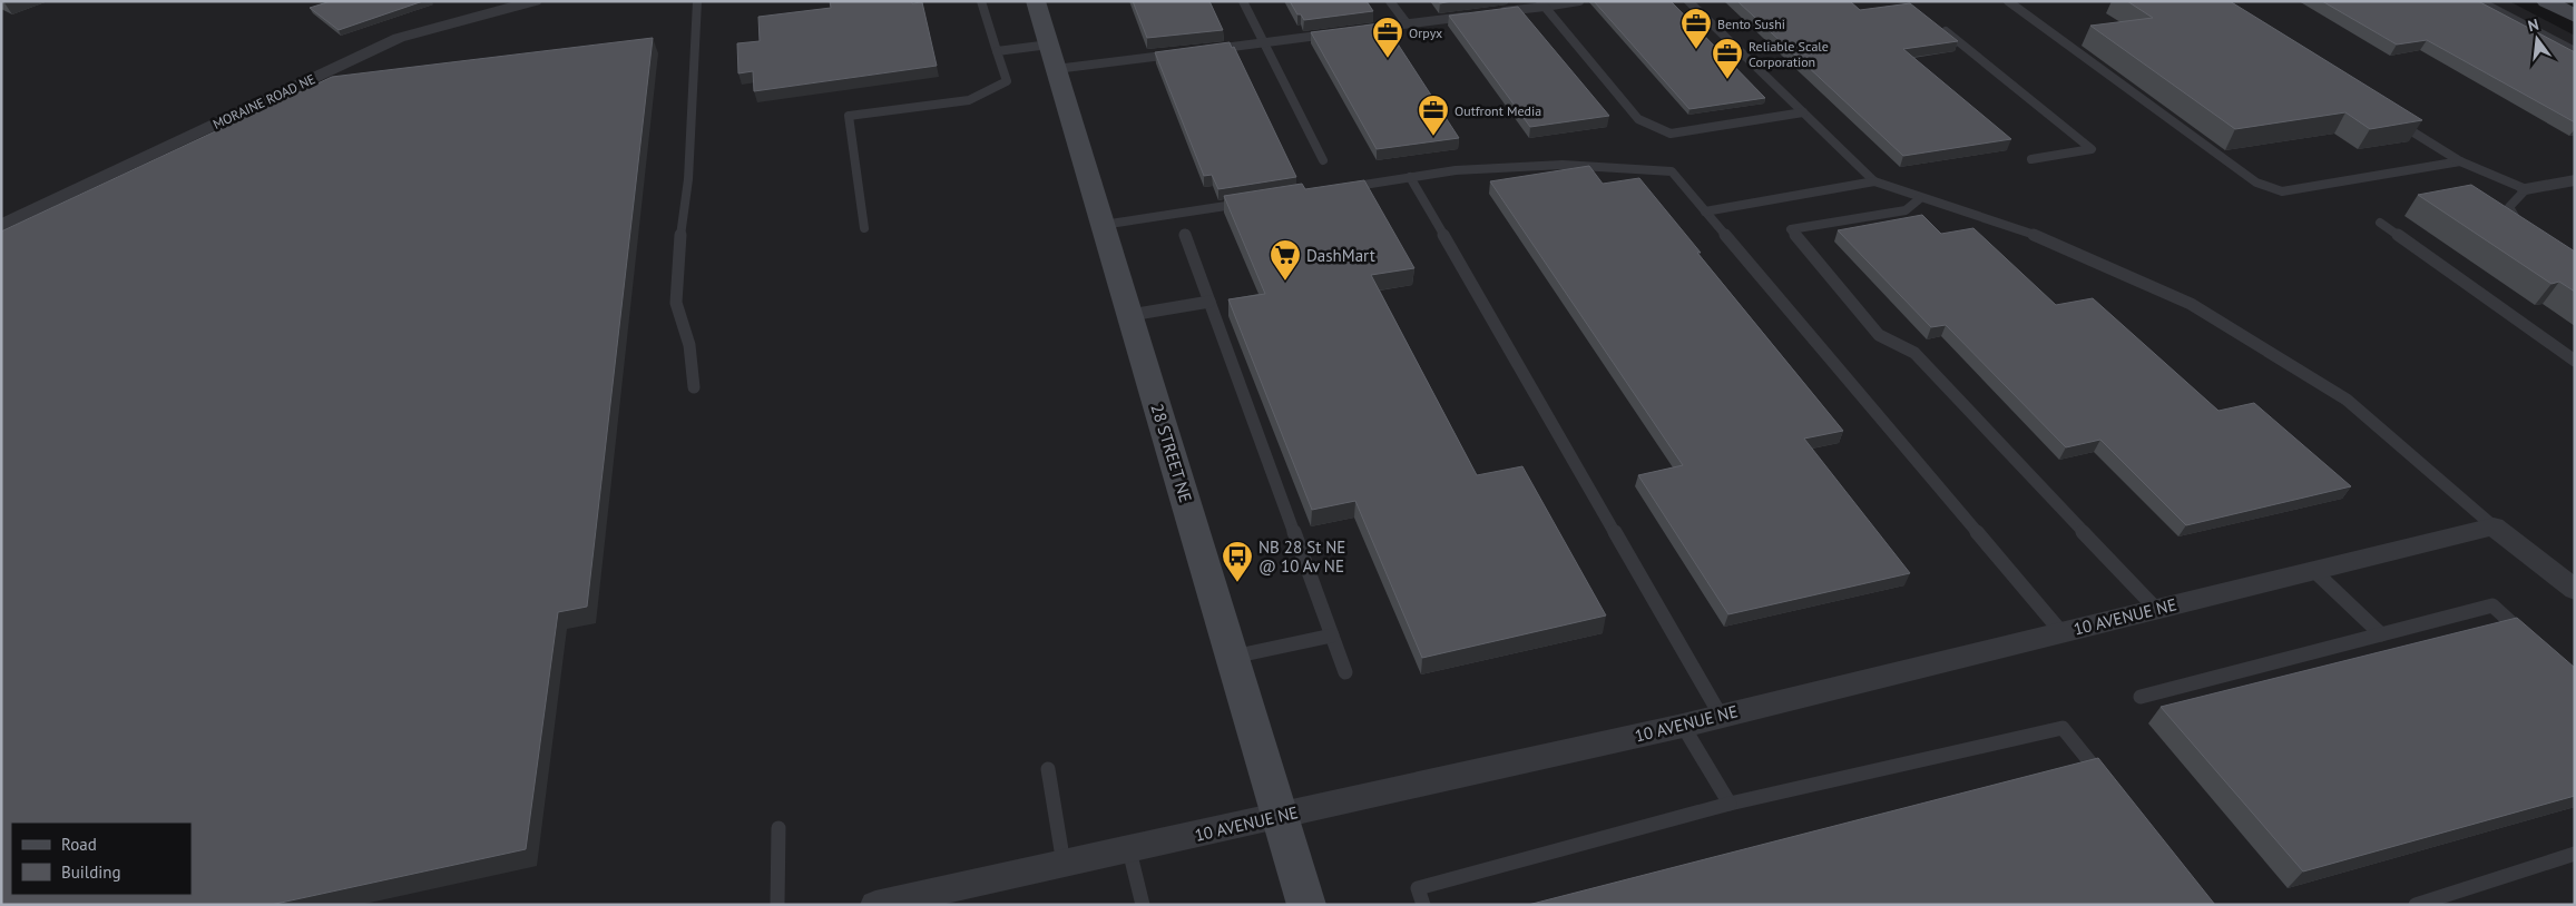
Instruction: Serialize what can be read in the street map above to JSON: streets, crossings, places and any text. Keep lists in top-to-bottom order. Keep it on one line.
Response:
{"streets":{"street":["MORAINE ROAD NE","28 STREET NE","10 AVENUE NE"]},"crossings":[["28 STREET NE","10 AVENUE NE"]],"places":{"office":["Bento Sushi","Orpyx","Reliable Scale Corporation","Outfront Media"],"supermarket":["DashMart"],"bus stop":["NB 28 St NE @ 10 Av NE"]},"legend":["Road","Building"],"north":"top"}
